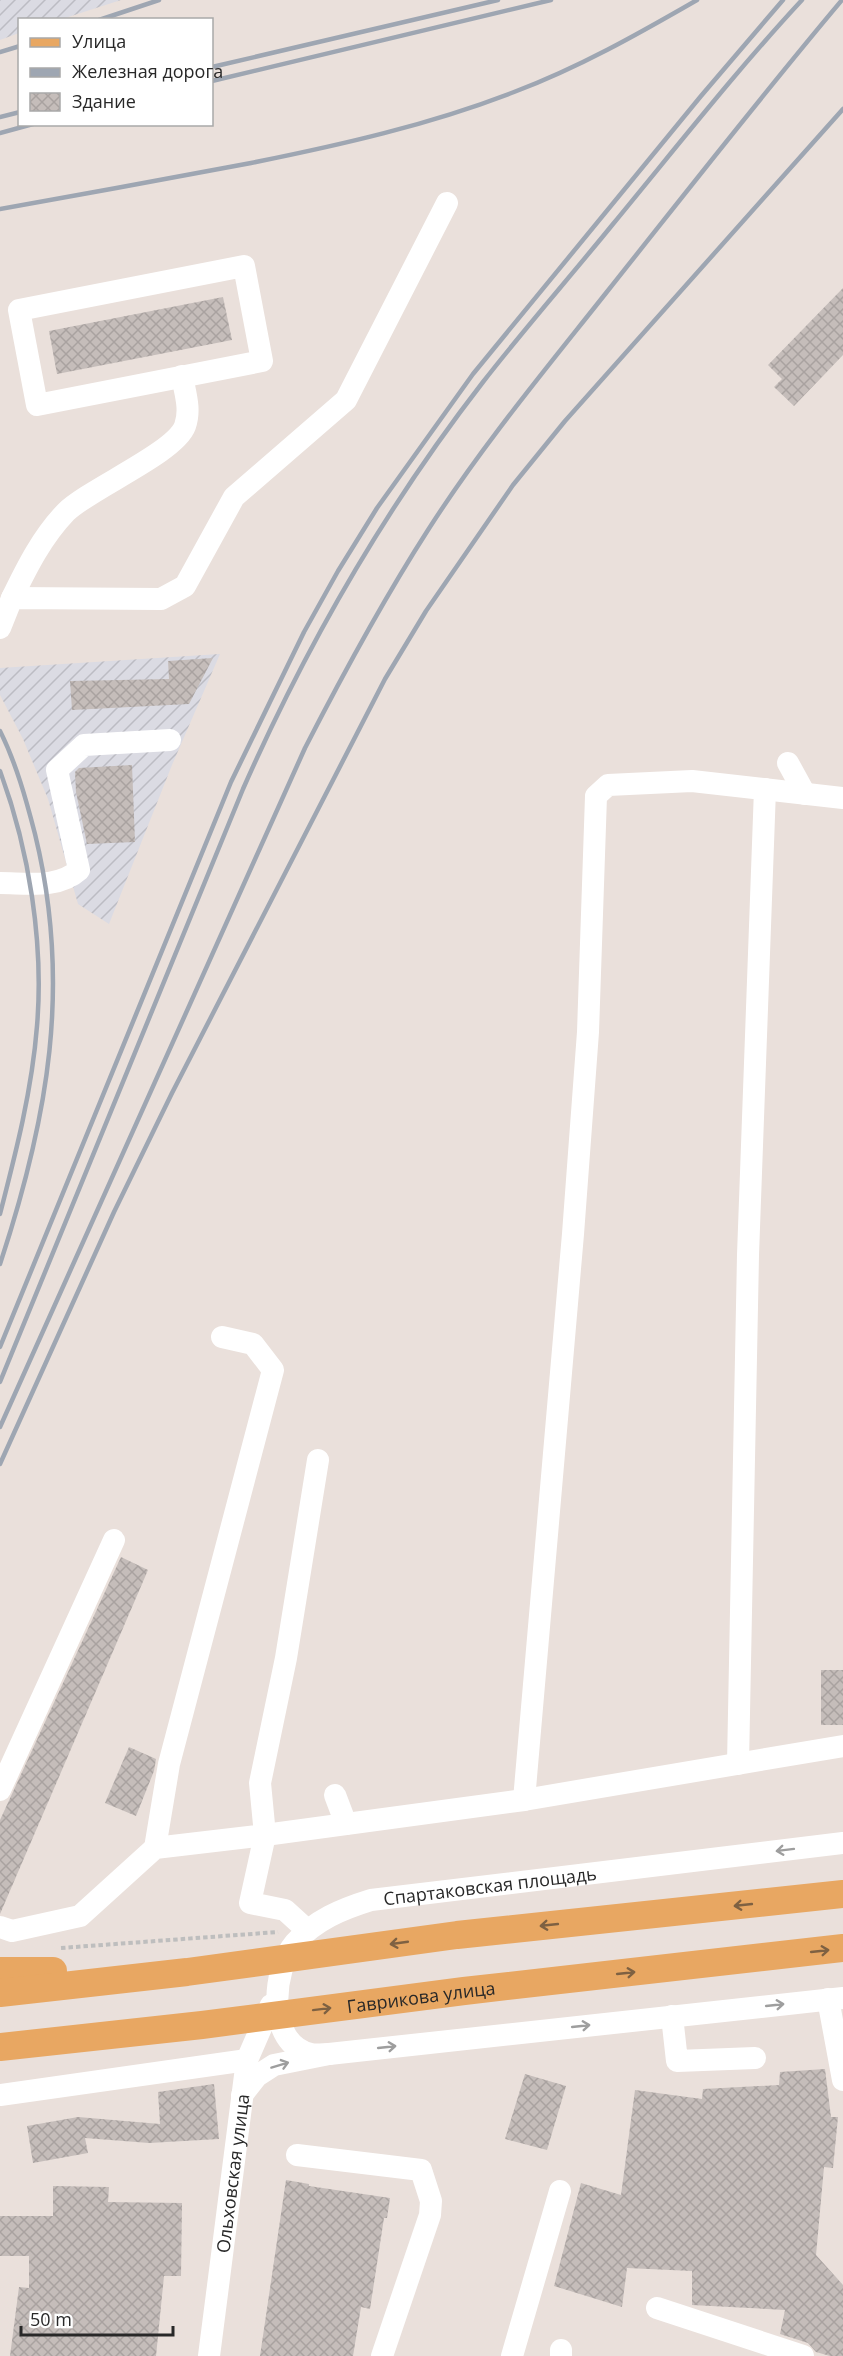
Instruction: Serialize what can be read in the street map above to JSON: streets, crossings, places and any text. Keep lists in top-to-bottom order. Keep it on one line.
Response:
{"streets":{"main road":["Гаврикова улица"],"street":["Спартаковская площадь","Ольховская улица"]},"crossings":[["Спартаковская площадь","Ольховская улица"]],"legend":["Улица","Железная дорога","Здание"],"scale_bar":"50 m"}
